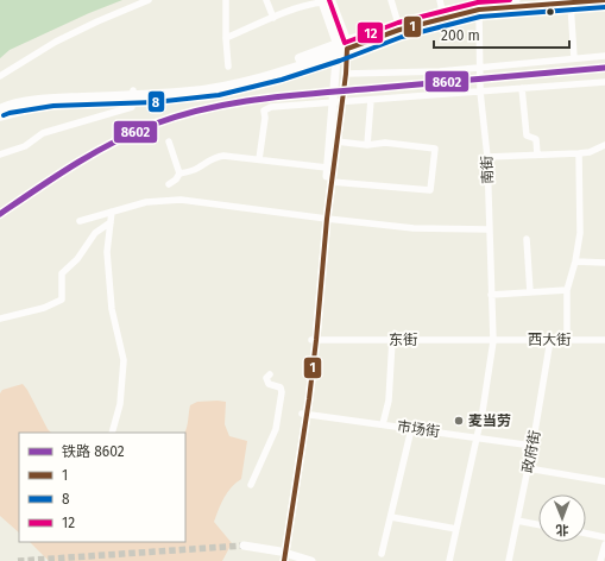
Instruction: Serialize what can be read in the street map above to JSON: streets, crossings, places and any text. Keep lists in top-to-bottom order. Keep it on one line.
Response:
{"streets":{"street":["南街","东街","西大街","市场街","政府街"]},"crossings":[["南街","东街"],["南街","西大街"],["南街","市场街"],["东街","西大街"],["西大街","政府街"],["市场街","政府街"]],"places":["麦当劳"],"lines":["transit line 1","transit line 12","transit line 8","rail line 8602"],"legend":["铁路 8602","1","8","12"],"scale_bar":"200 m","north":"bottom"}
